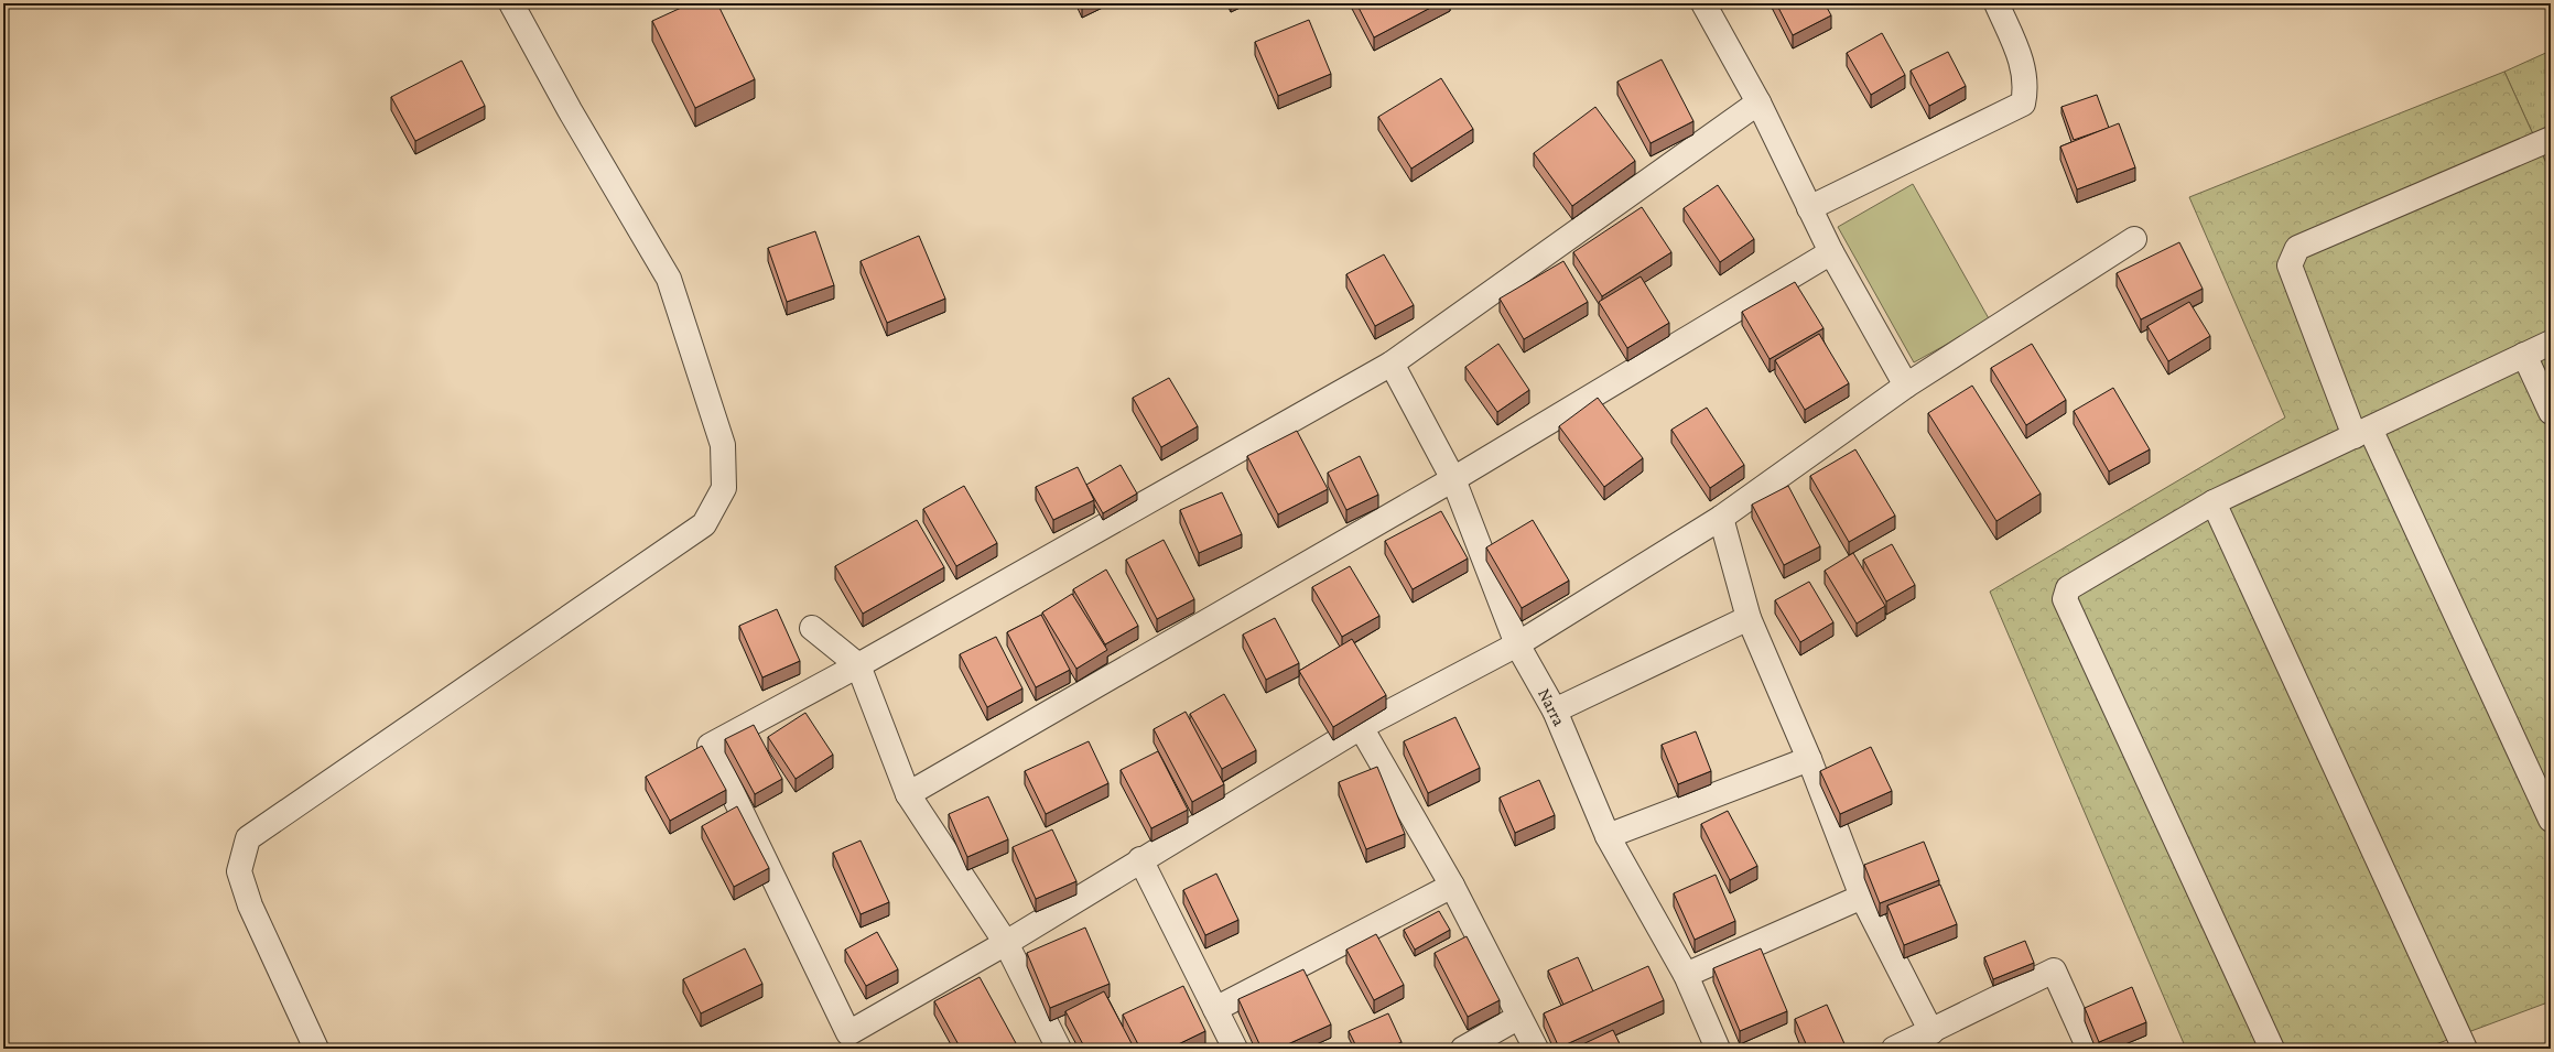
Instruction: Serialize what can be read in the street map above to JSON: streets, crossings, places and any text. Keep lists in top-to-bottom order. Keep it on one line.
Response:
{"streets":{"street":["Narra"]}}
